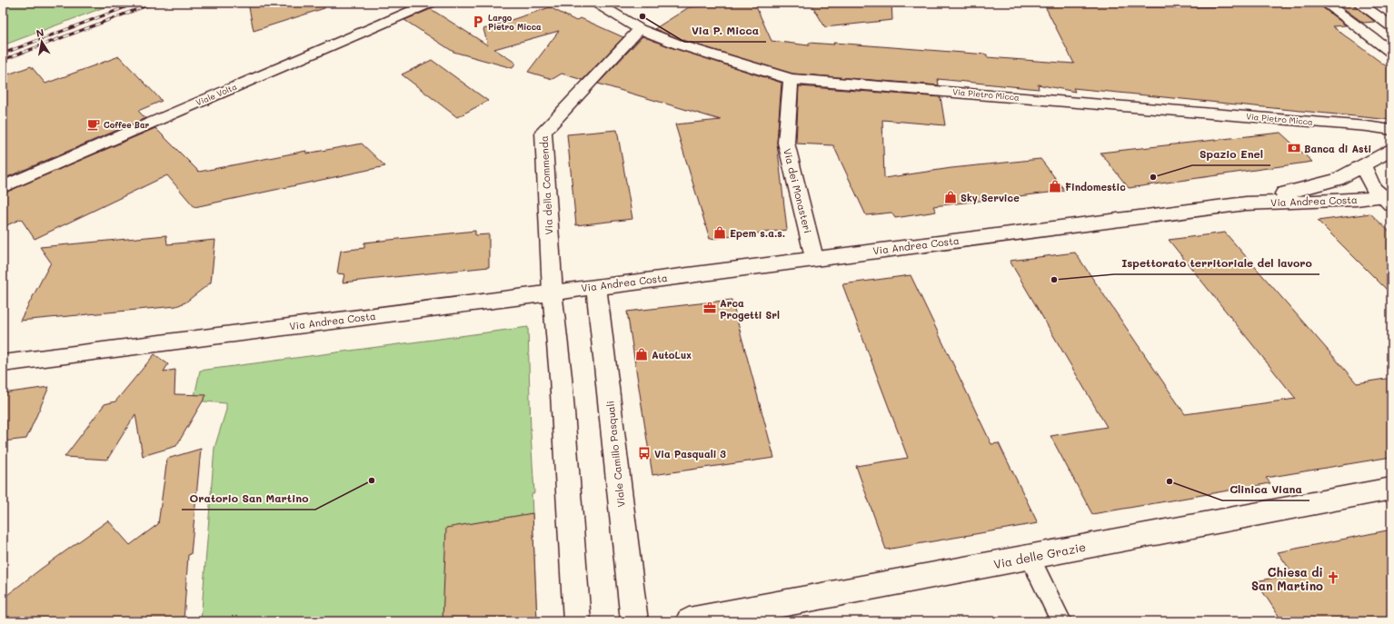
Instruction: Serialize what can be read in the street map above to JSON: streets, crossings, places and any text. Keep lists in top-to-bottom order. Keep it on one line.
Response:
{"streets":{"street":["Viale Volta","Via Pietro Micca","Via della Commenda","Via dei Monasteri","Via Andrea Costa","Viale Camillo Pasquali","Via delle Grazie"]},"crossings":[["Via Pietro Micca","Via della Commenda"],["Via Pietro Micca","Via dei Monasteri"],["Via della Commenda","Via Andrea Costa"],["Via dei Monasteri","Via Andrea Costa"],["Via Andrea Costa","Viale Camillo Pasquali"]],"places":{"other":["Via P. Micca","Spazio Enel","Ispettorato territoriale del lavoro","Oratorio San Martino","Clinica Viana"],"parking":["Largo Pietro Micca"],"cafe":["Coffee Bar"],"bank":["Banca di Asti"],"shop":["Findomestic","Sky Service","Epem s.a.s.","AutoLux"],"office":["Arca Progetti Srl"],"bus stop":["Via Pasquali 3"],"church":["Chiesa di San Martino"]},"north":"top"}
